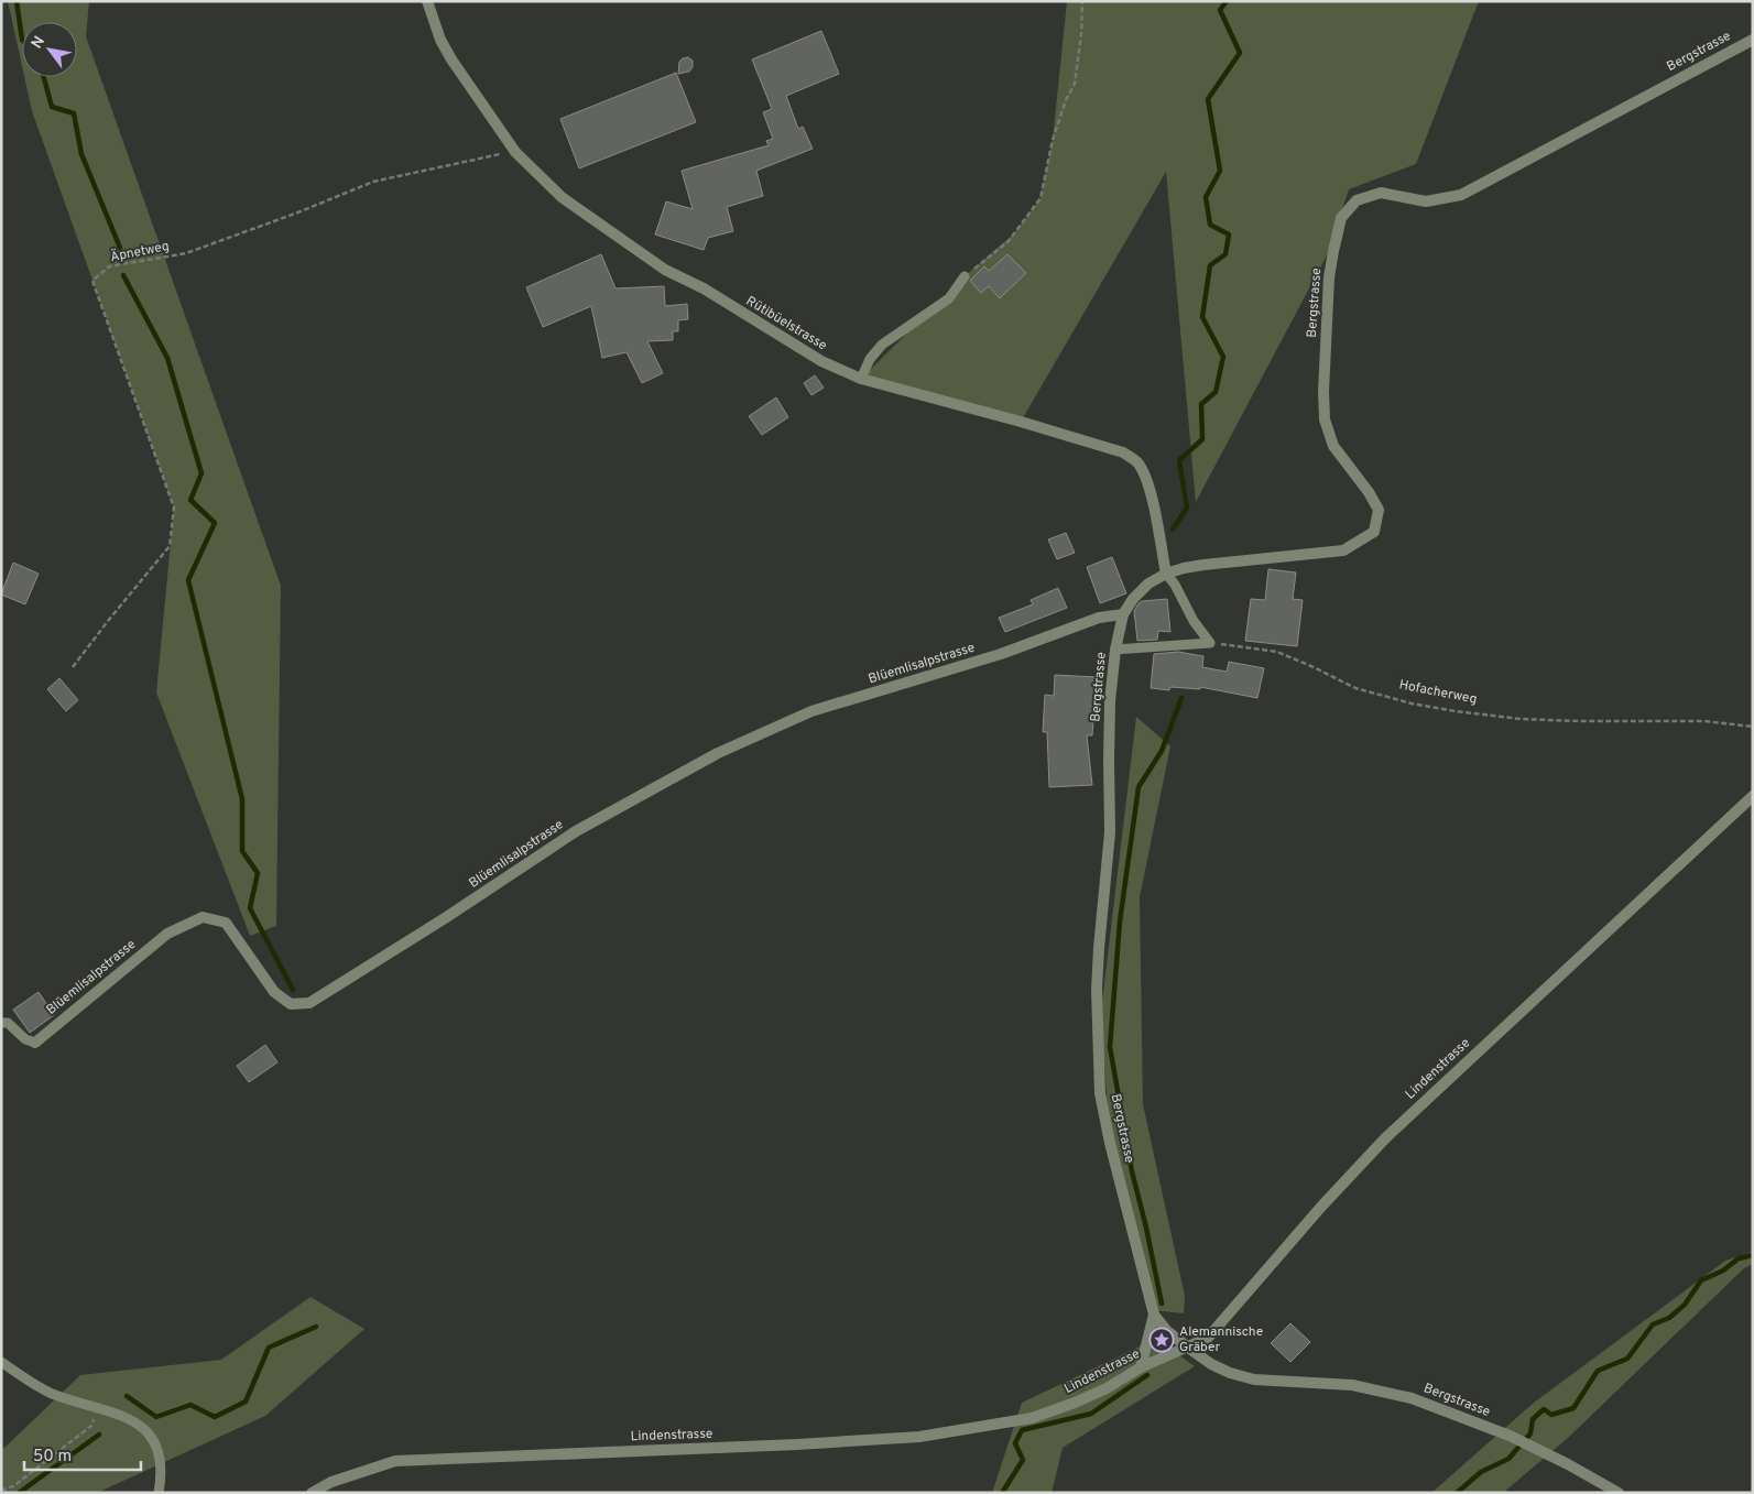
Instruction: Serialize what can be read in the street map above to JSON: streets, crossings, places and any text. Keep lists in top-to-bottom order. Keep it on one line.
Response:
{"streets":{"street":["Bergstrasse","Rütibüelstrasse","Blüemlisalpstrasse","Lindenstrasse"],"path":["Äpnetweg","Hofacherweg"]},"crossings":[["Bergstrasse","Rütibüelstrasse"],["Bergstrasse","Blüemlisalpstrasse"],["Bergstrasse","Lindenstrasse"],["Äpnetweg","Rütibüelstrasse"]],"places":{"place":["Alemannische Gräber"]},"scale_bar":"50 m","north":"top left"}
